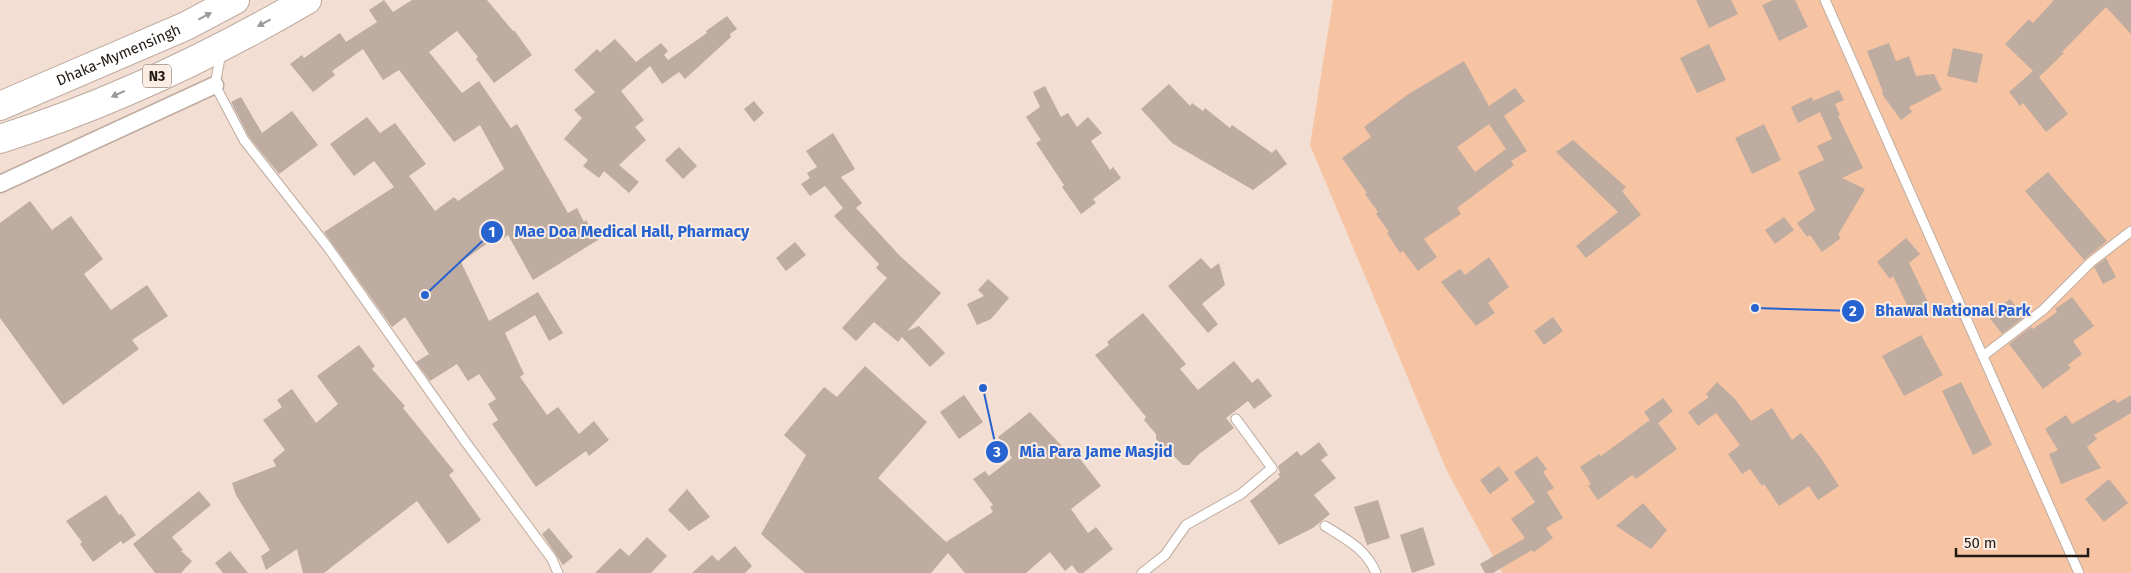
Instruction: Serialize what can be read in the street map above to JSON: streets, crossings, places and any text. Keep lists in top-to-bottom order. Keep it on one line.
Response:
{"streets":{"highway":["Dhaka-Mymensingh","N3"]},"places":["Mae Doa Medical Hall, Pharmacy","Bhawal National Park","Mia Para Jame Masjid"],"scale_bar":"50 m"}
